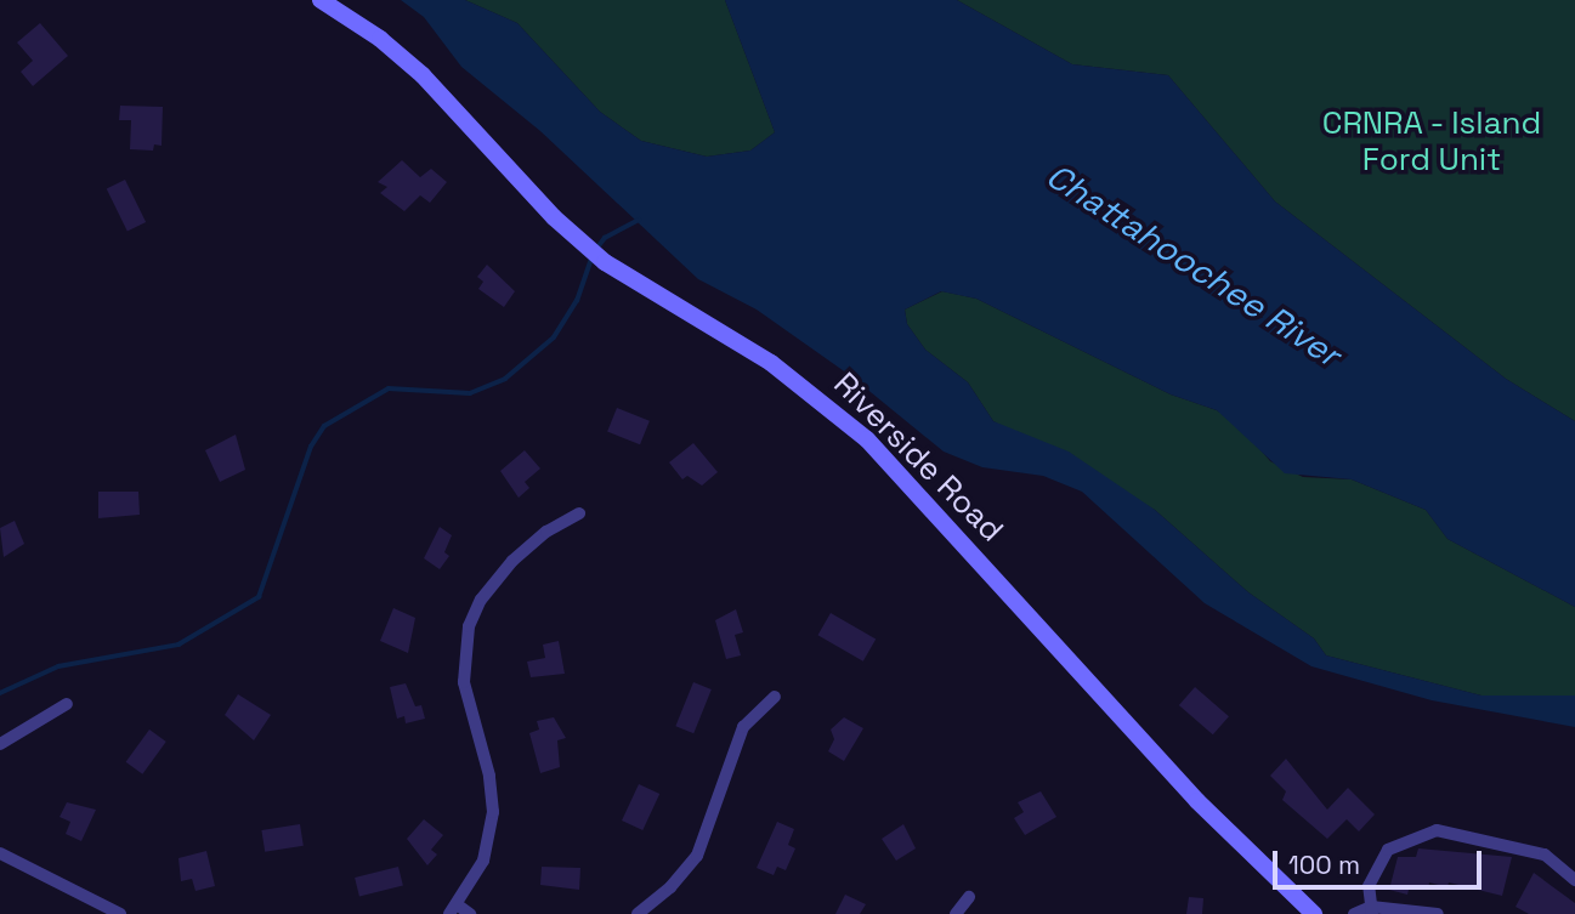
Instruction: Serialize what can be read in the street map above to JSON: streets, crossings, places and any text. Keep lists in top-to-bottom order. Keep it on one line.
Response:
{"streets":{"street":["Riverside Road"]},"water":["Chattahoochee River"],"parks":["CRNRA - Island Ford Unit"],"scale_bar":"100 m"}
